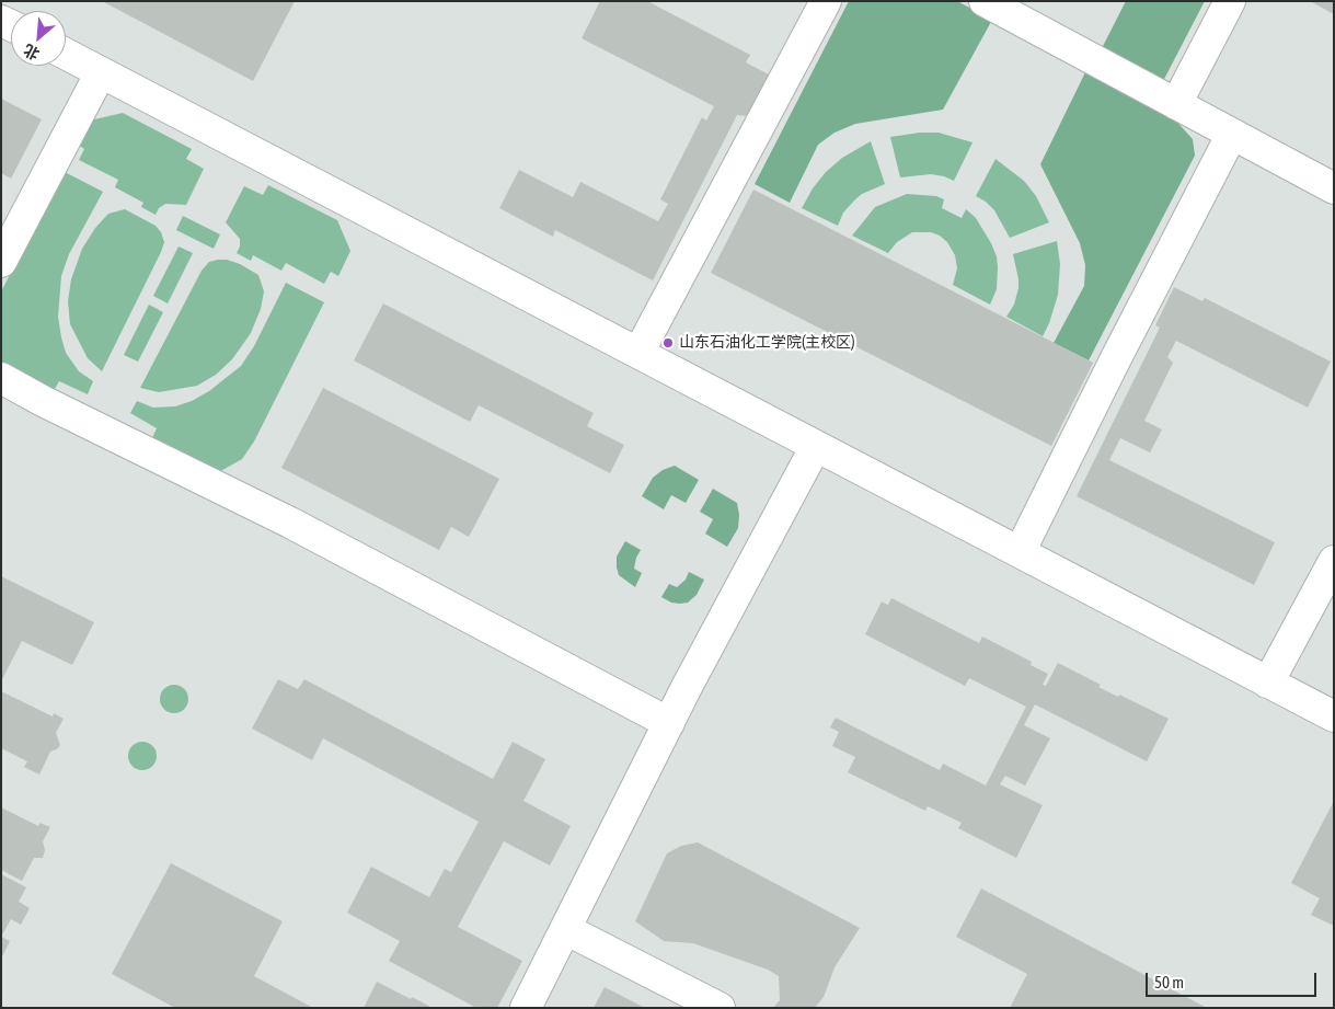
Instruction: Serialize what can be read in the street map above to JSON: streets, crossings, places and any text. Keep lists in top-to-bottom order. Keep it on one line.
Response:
{"places":["山东石油化工学院(主校区)"],"scale_bar":"50 m","north":"bottom left"}
